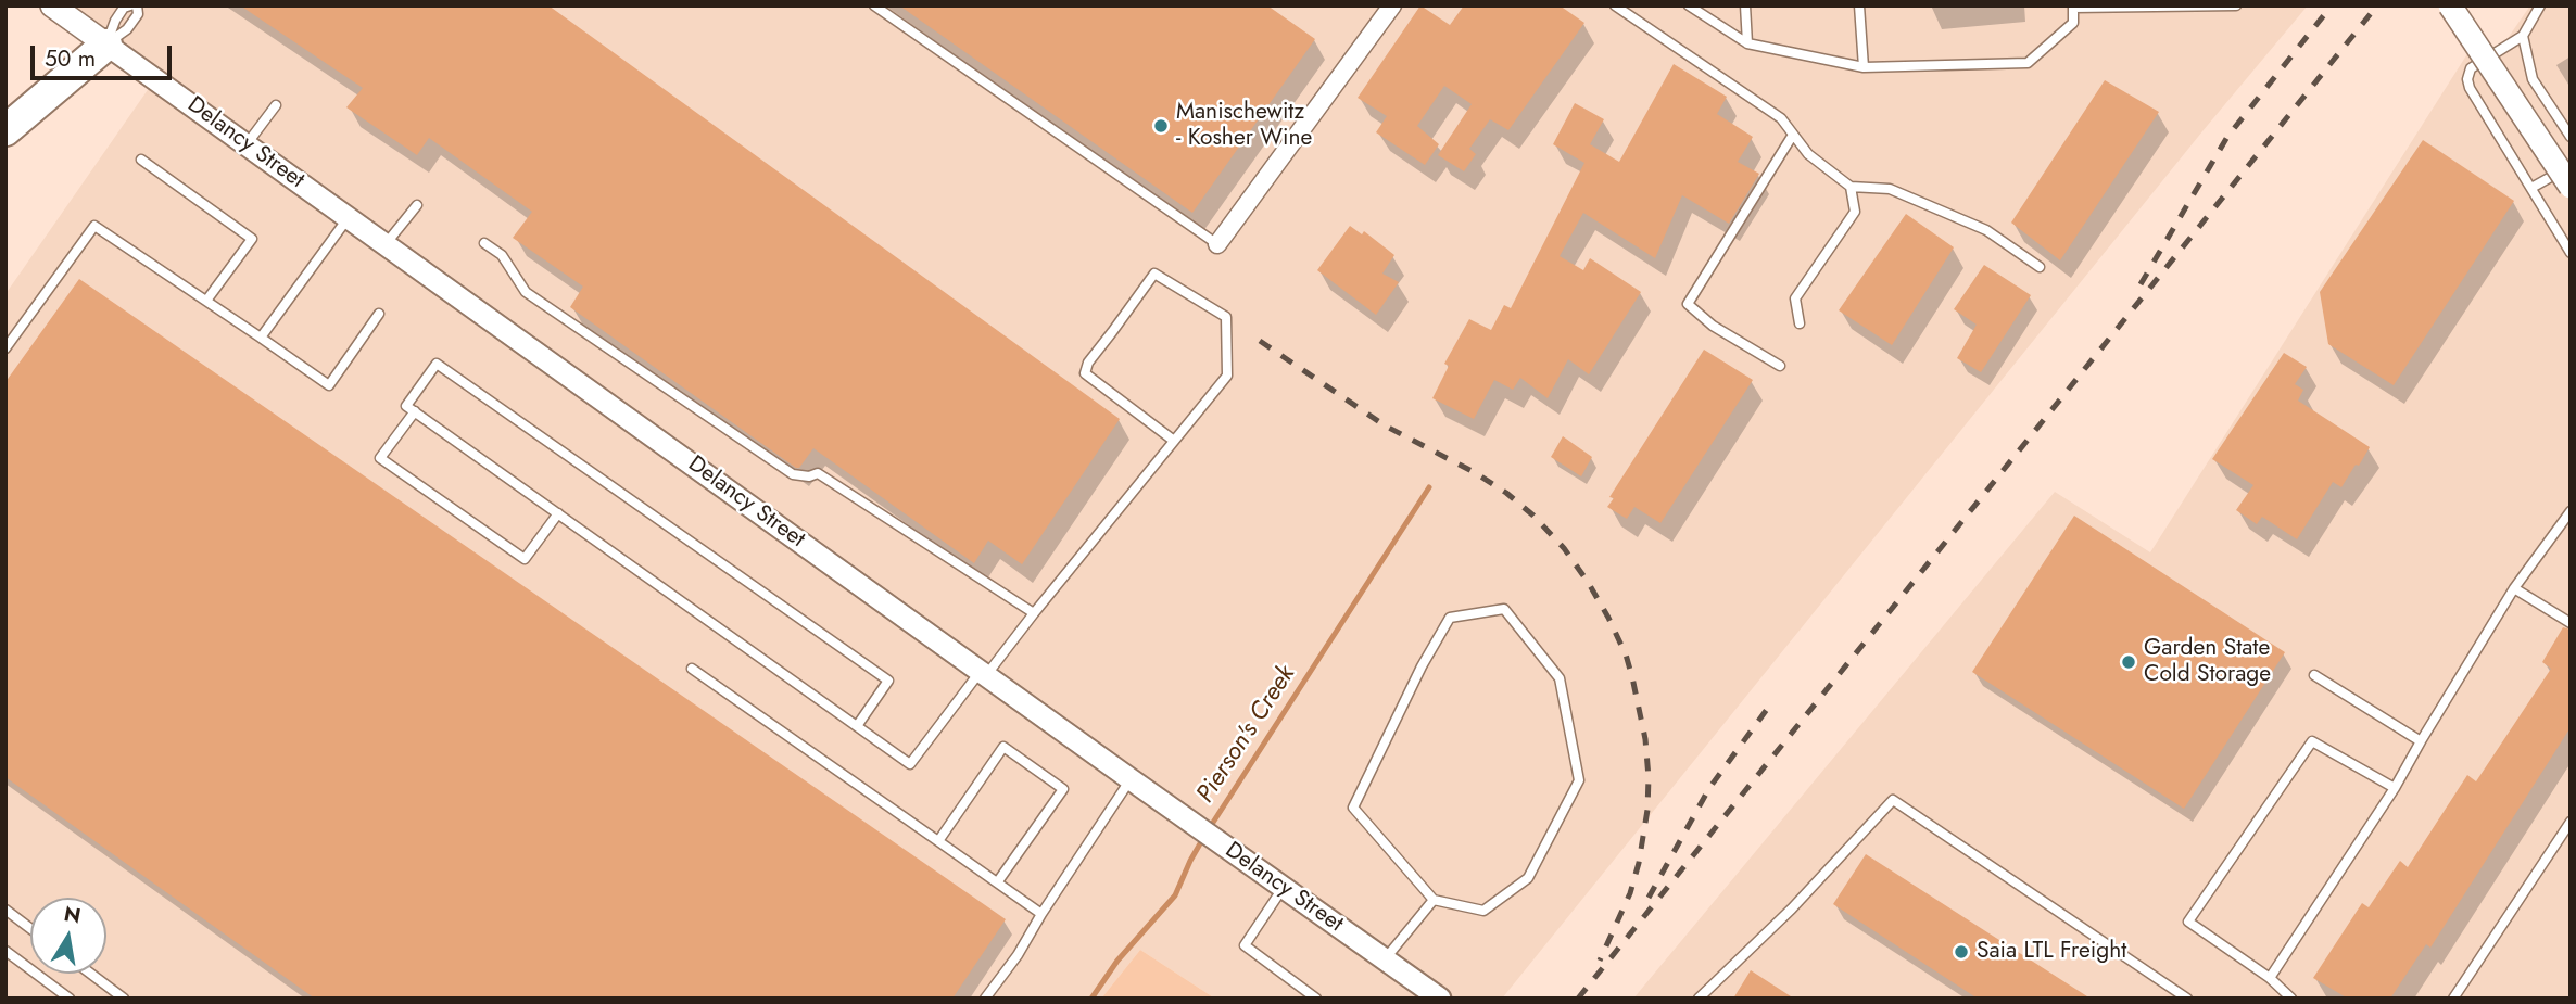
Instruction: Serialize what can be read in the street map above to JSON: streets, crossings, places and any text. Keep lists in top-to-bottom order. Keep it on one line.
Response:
{"streets":{"main road":["Delancy Street"]},"water":["Pierson's Creek"],"places":["Manischewitz - Kosher Wine","Garden State Cold Storage","Saia LTL Freight"],"scale_bar":"50 m","north":"top"}
